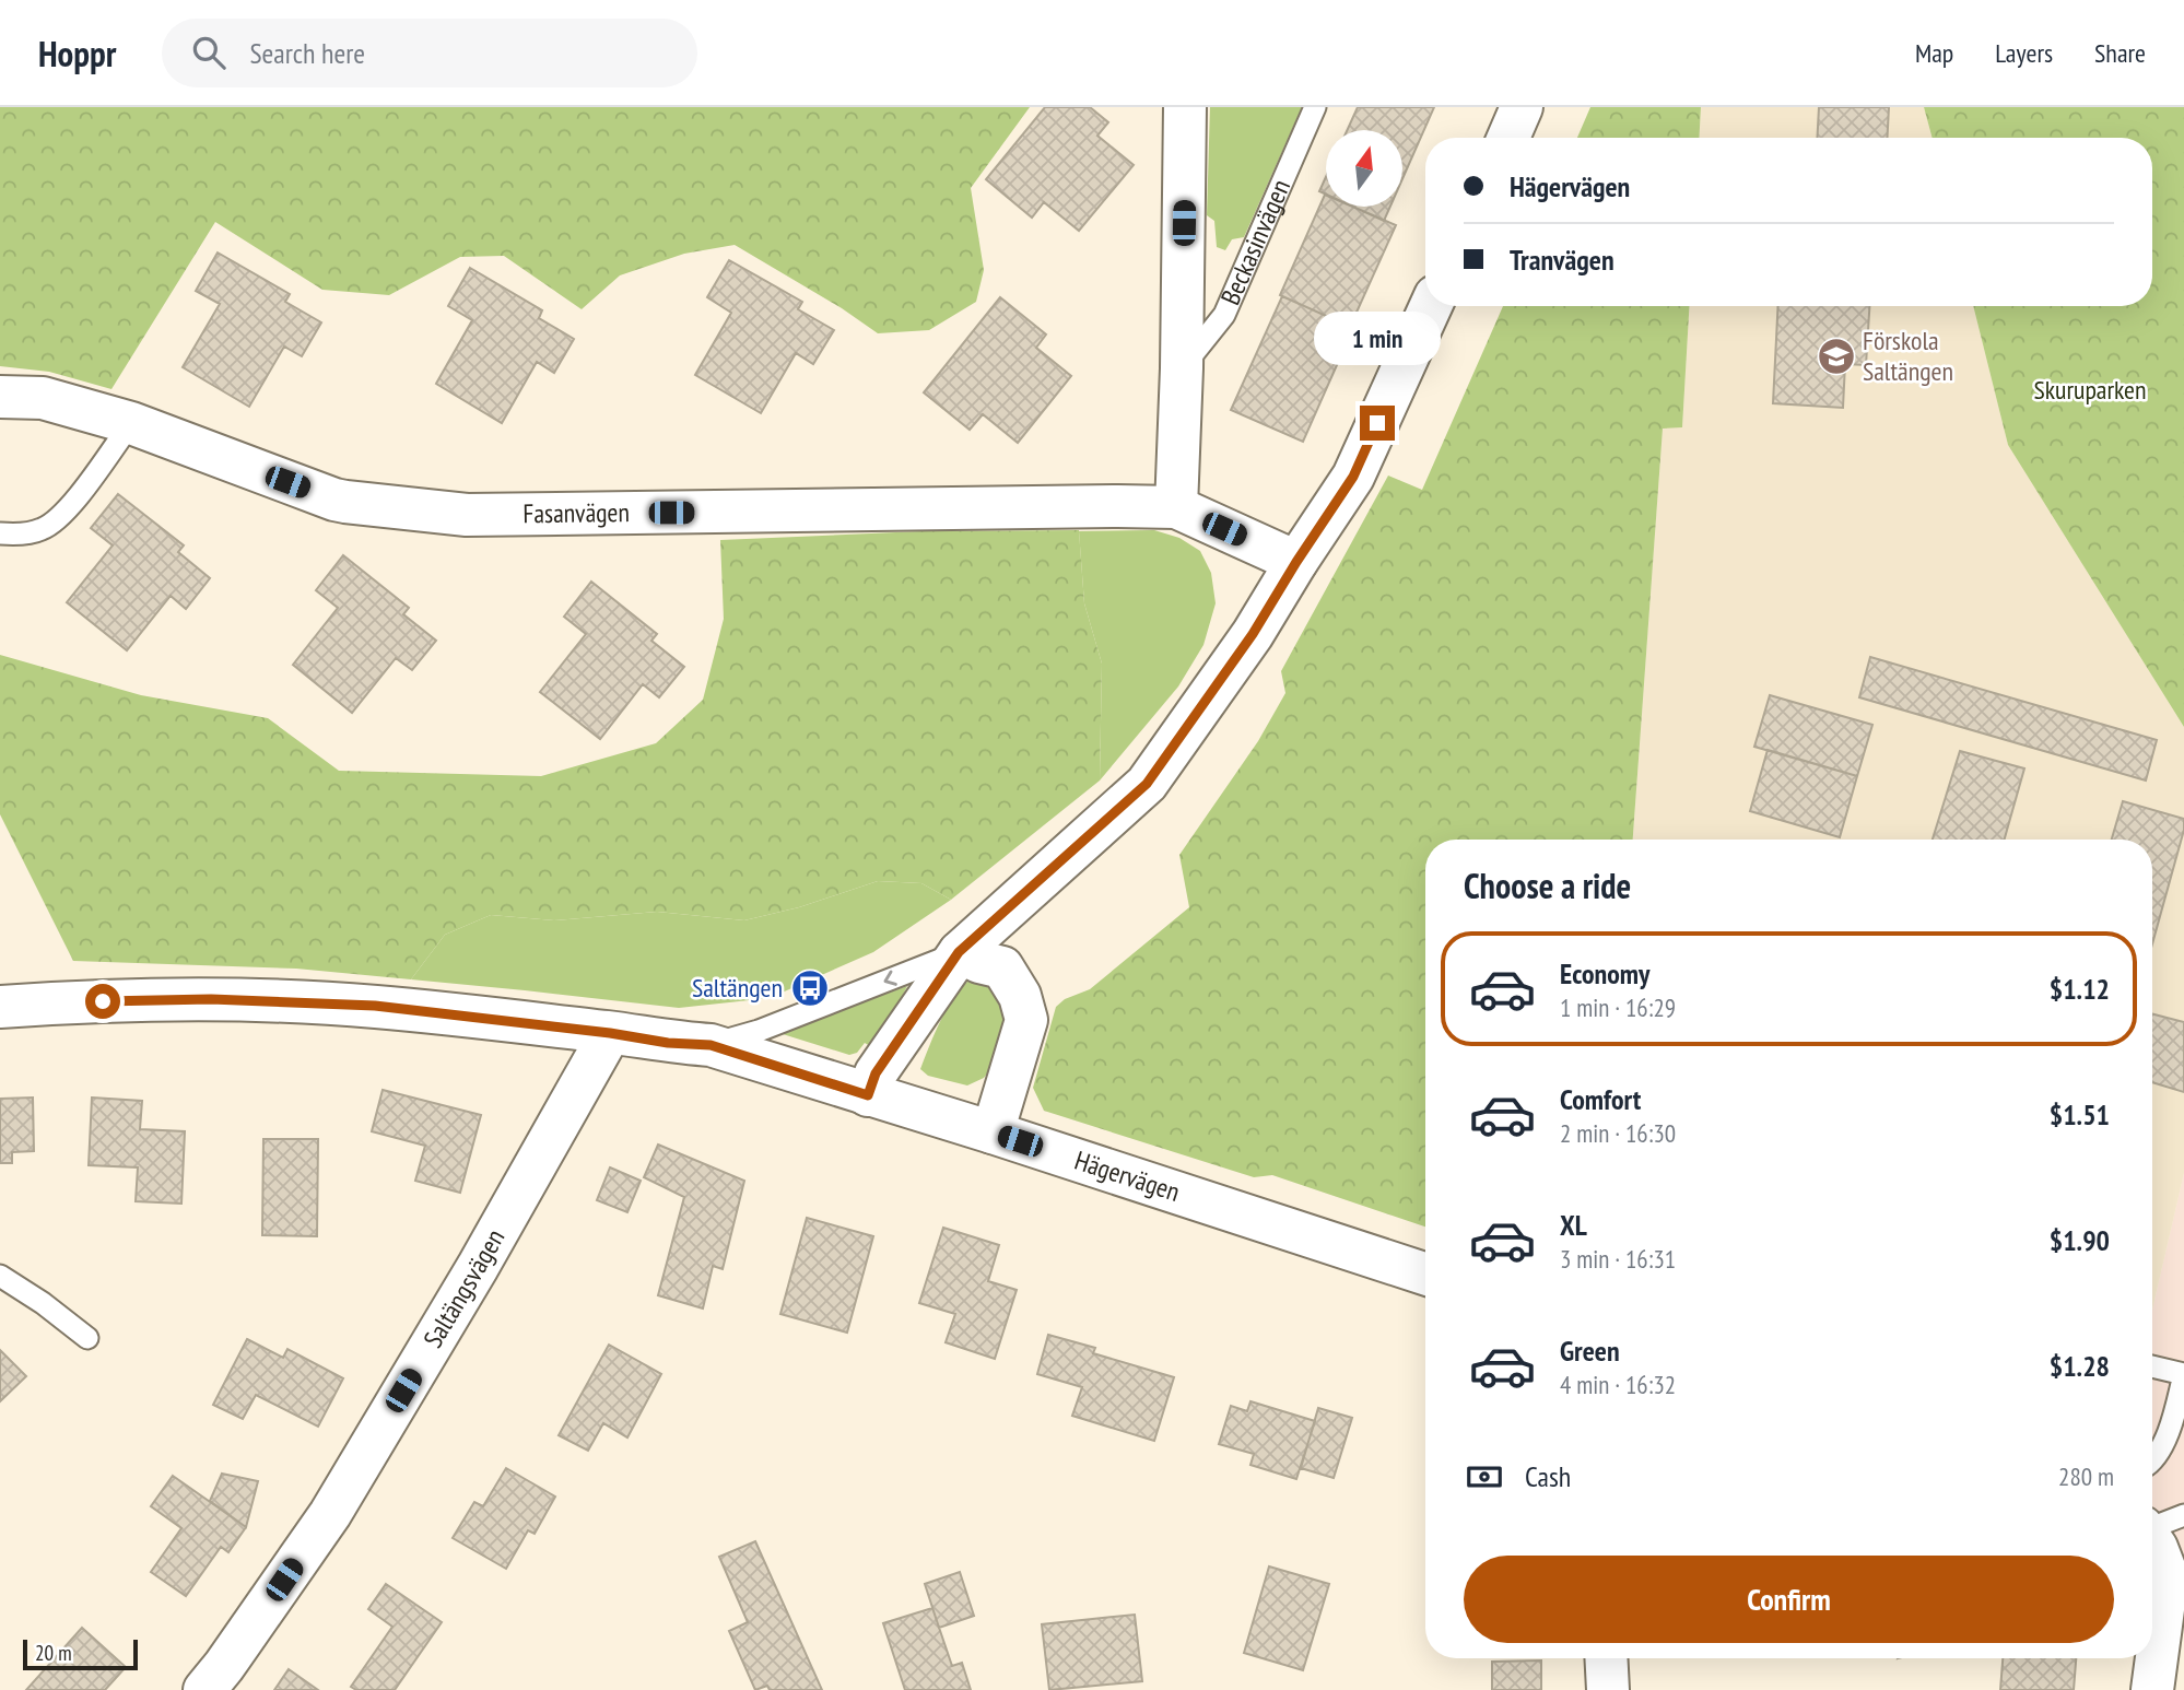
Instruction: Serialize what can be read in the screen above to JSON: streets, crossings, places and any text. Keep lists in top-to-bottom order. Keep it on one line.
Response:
{"streets":{"street":["Beckasinvägen","Fasanvägen","Hägervägen","Saltängsvägen"]},"crossings":[["Beckasinvägen","Fasanvägen"],["Hägervägen","Saltängsvägen"]],"parks":["Skuruparken"],"places":{"school or university":["Förskola Saltängen"],"bus stop":["Saltängen"]},"scale_bar":"20 m","north":"top","page":{"header":"Hoppr","search":"Search here","nav":["Map","Layers","Share"],"banner":["Hägervägen","Tranvägen"],"bubble":"1 min","heading":"Choose a ride","list":[{"name":"Economy","note":"1 min · 16:29","value":"$1.12"},{"name":"Comfort","note":"2 min · 16:30","value":"$1.51"},{"name":"XL","note":"3 min · 16:31","value":"$1.90"},{"name":"Green","note":"4 min · 16:32","value":"$1.28"}],"pay":["Cash","280 m"],"buttons":"Confirm","scale":"20 m"}}
